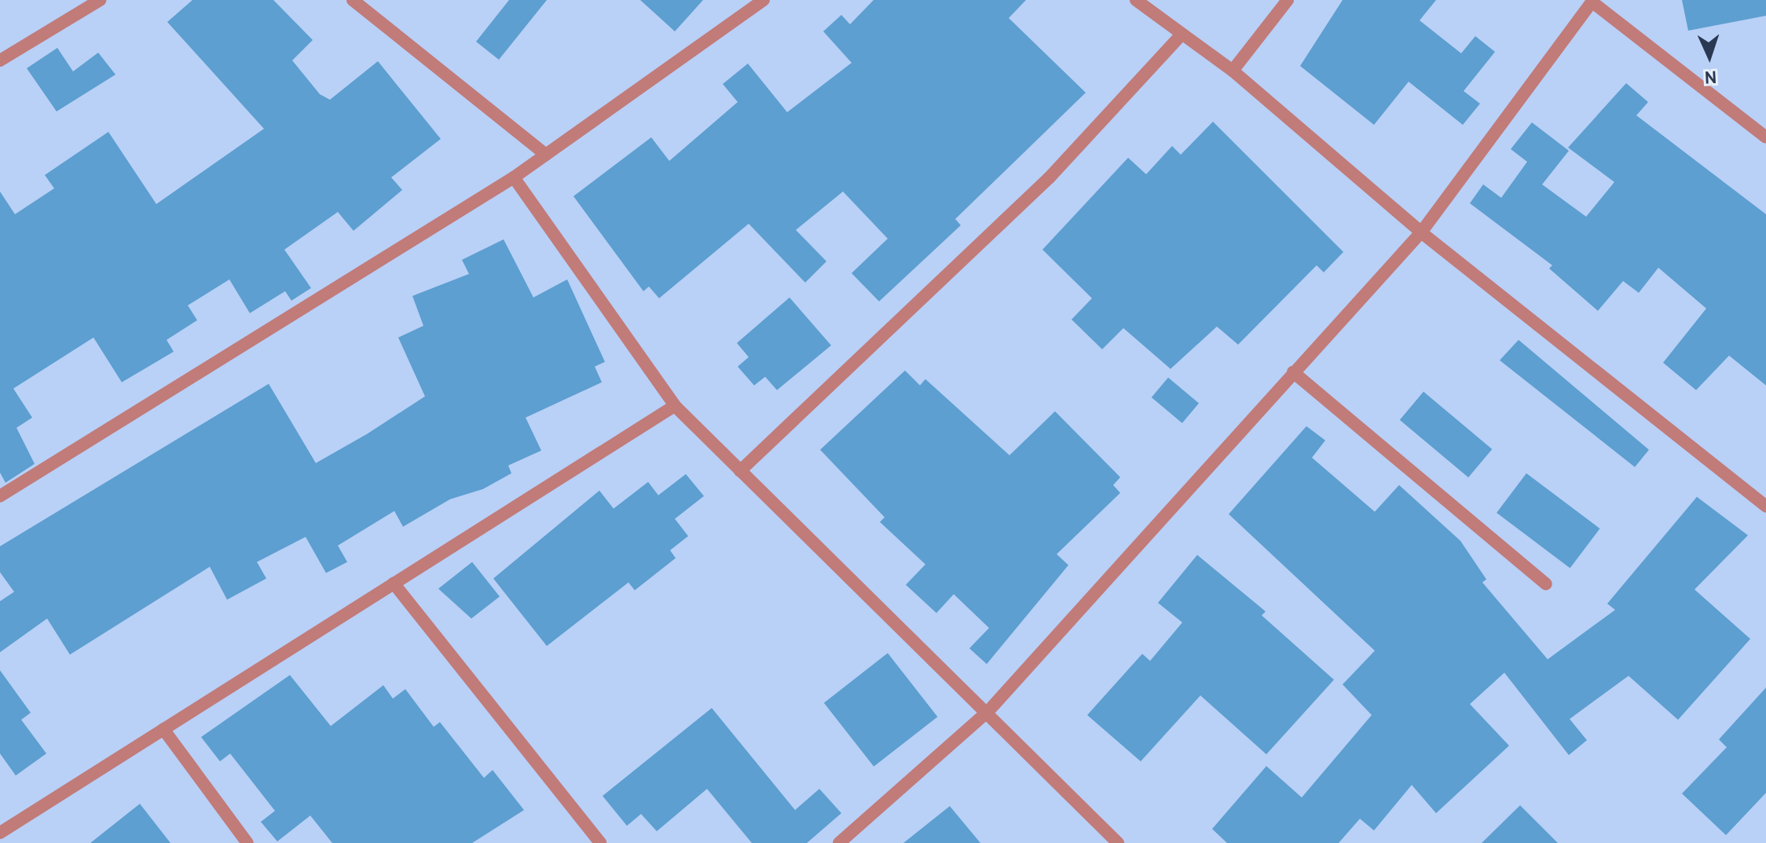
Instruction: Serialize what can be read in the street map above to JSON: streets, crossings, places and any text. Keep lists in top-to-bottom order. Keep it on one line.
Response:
{"north":"bottom"}
